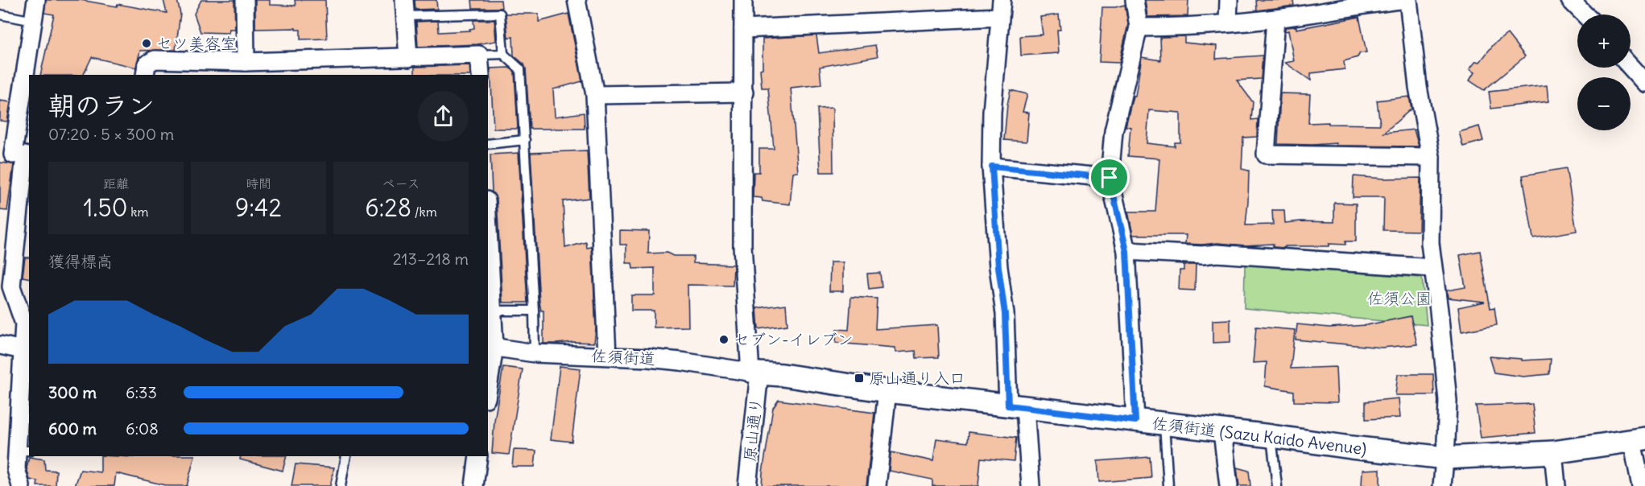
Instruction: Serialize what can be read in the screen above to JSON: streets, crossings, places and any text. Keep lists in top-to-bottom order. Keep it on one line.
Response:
{"streets":{"street":["佐須街道","原山通り","佐須街道 (Sazu Kaido Avenue)"]},"crossings":[["佐須街道","原山通り"],["佐須街道","佐須街道 (Sazu Kaido Avenue)"],["原山通り","佐須街道 (Sazu Kaido Avenue)"]],"parks":["佐須公園"],"places":{"other":["セツ美容室","セブン-イレブン"],"transit":["原山通り入口"]},"page":{"map_buttons":["+","−"],"heading":["朝のラン","07:20 · 5 × 300 m"],"stats":[["距離","1.50 km"],["時間","9:42"],["ペース","6:28 /km"]],"chart":["獲得標高","213–218 m"],"list":[{"name":"300 m","note":"6:33"},{"name":"600 m","note":"6:08"}]}}
